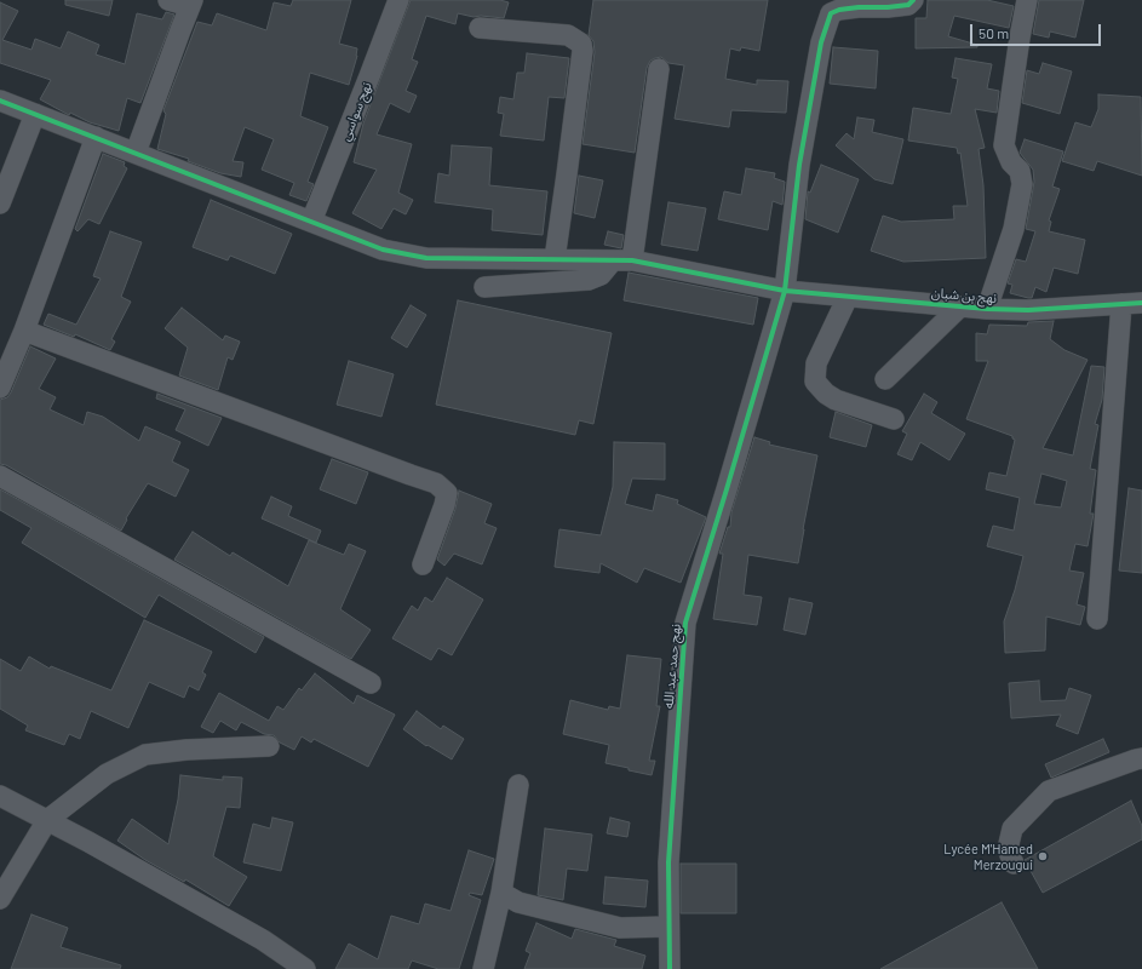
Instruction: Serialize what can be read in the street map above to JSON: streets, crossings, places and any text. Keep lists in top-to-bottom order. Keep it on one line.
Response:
{"streets":{"street":["نهج سواسي","نهج بن شبان","نهج حمد عبد الله"]},"crossings":[["نهج سواسي","نهج بن شبان"],["نهج بن شبان","نهج حمد عبد الله"]],"places":["Lycée M'Hamed Merzougui"],"scale_bar":"50 m"}
